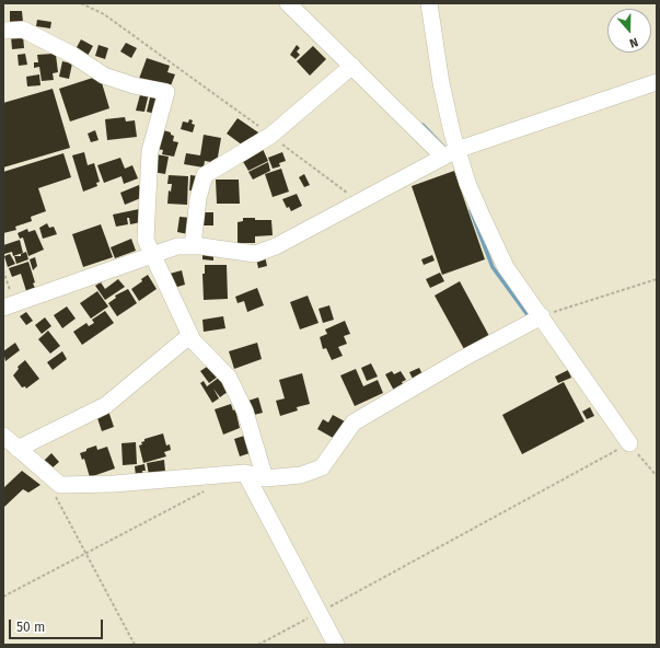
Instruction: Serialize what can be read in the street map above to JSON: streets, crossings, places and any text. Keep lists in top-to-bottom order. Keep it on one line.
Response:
{"scale_bar":"50 m","north":"bottom"}
